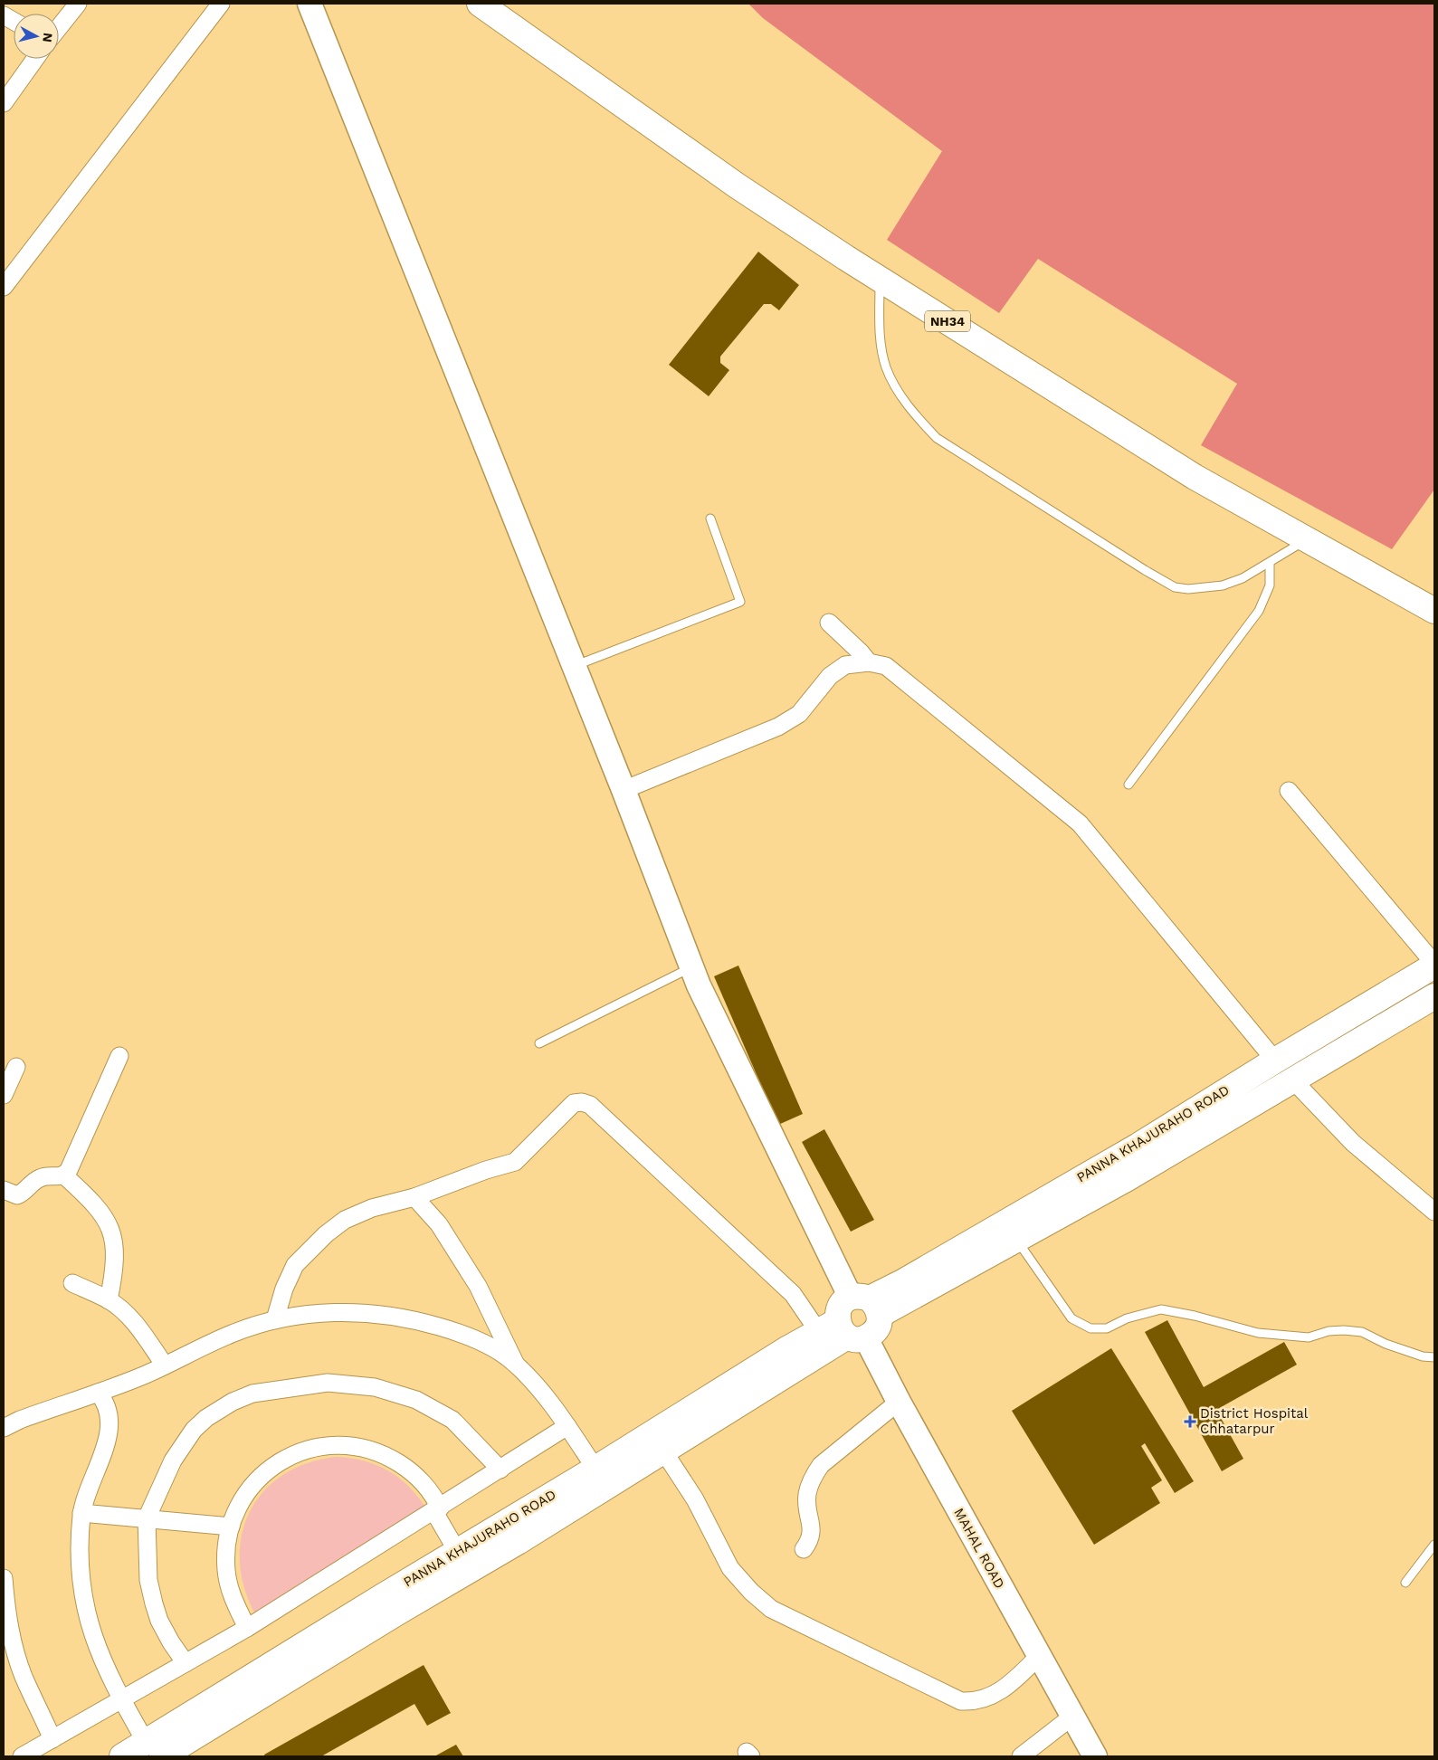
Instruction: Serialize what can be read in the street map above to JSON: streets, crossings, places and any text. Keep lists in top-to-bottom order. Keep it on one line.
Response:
{"streets":{"main road":["NH34","PANNA KHAJURAHO ROAD","MAHAL ROAD"]},"crossings":[["PANNA KHAJURAHO ROAD","MAHAL ROAD"]],"places":{"health":["District Hospital Chhatarpur"]},"north":"right"}
